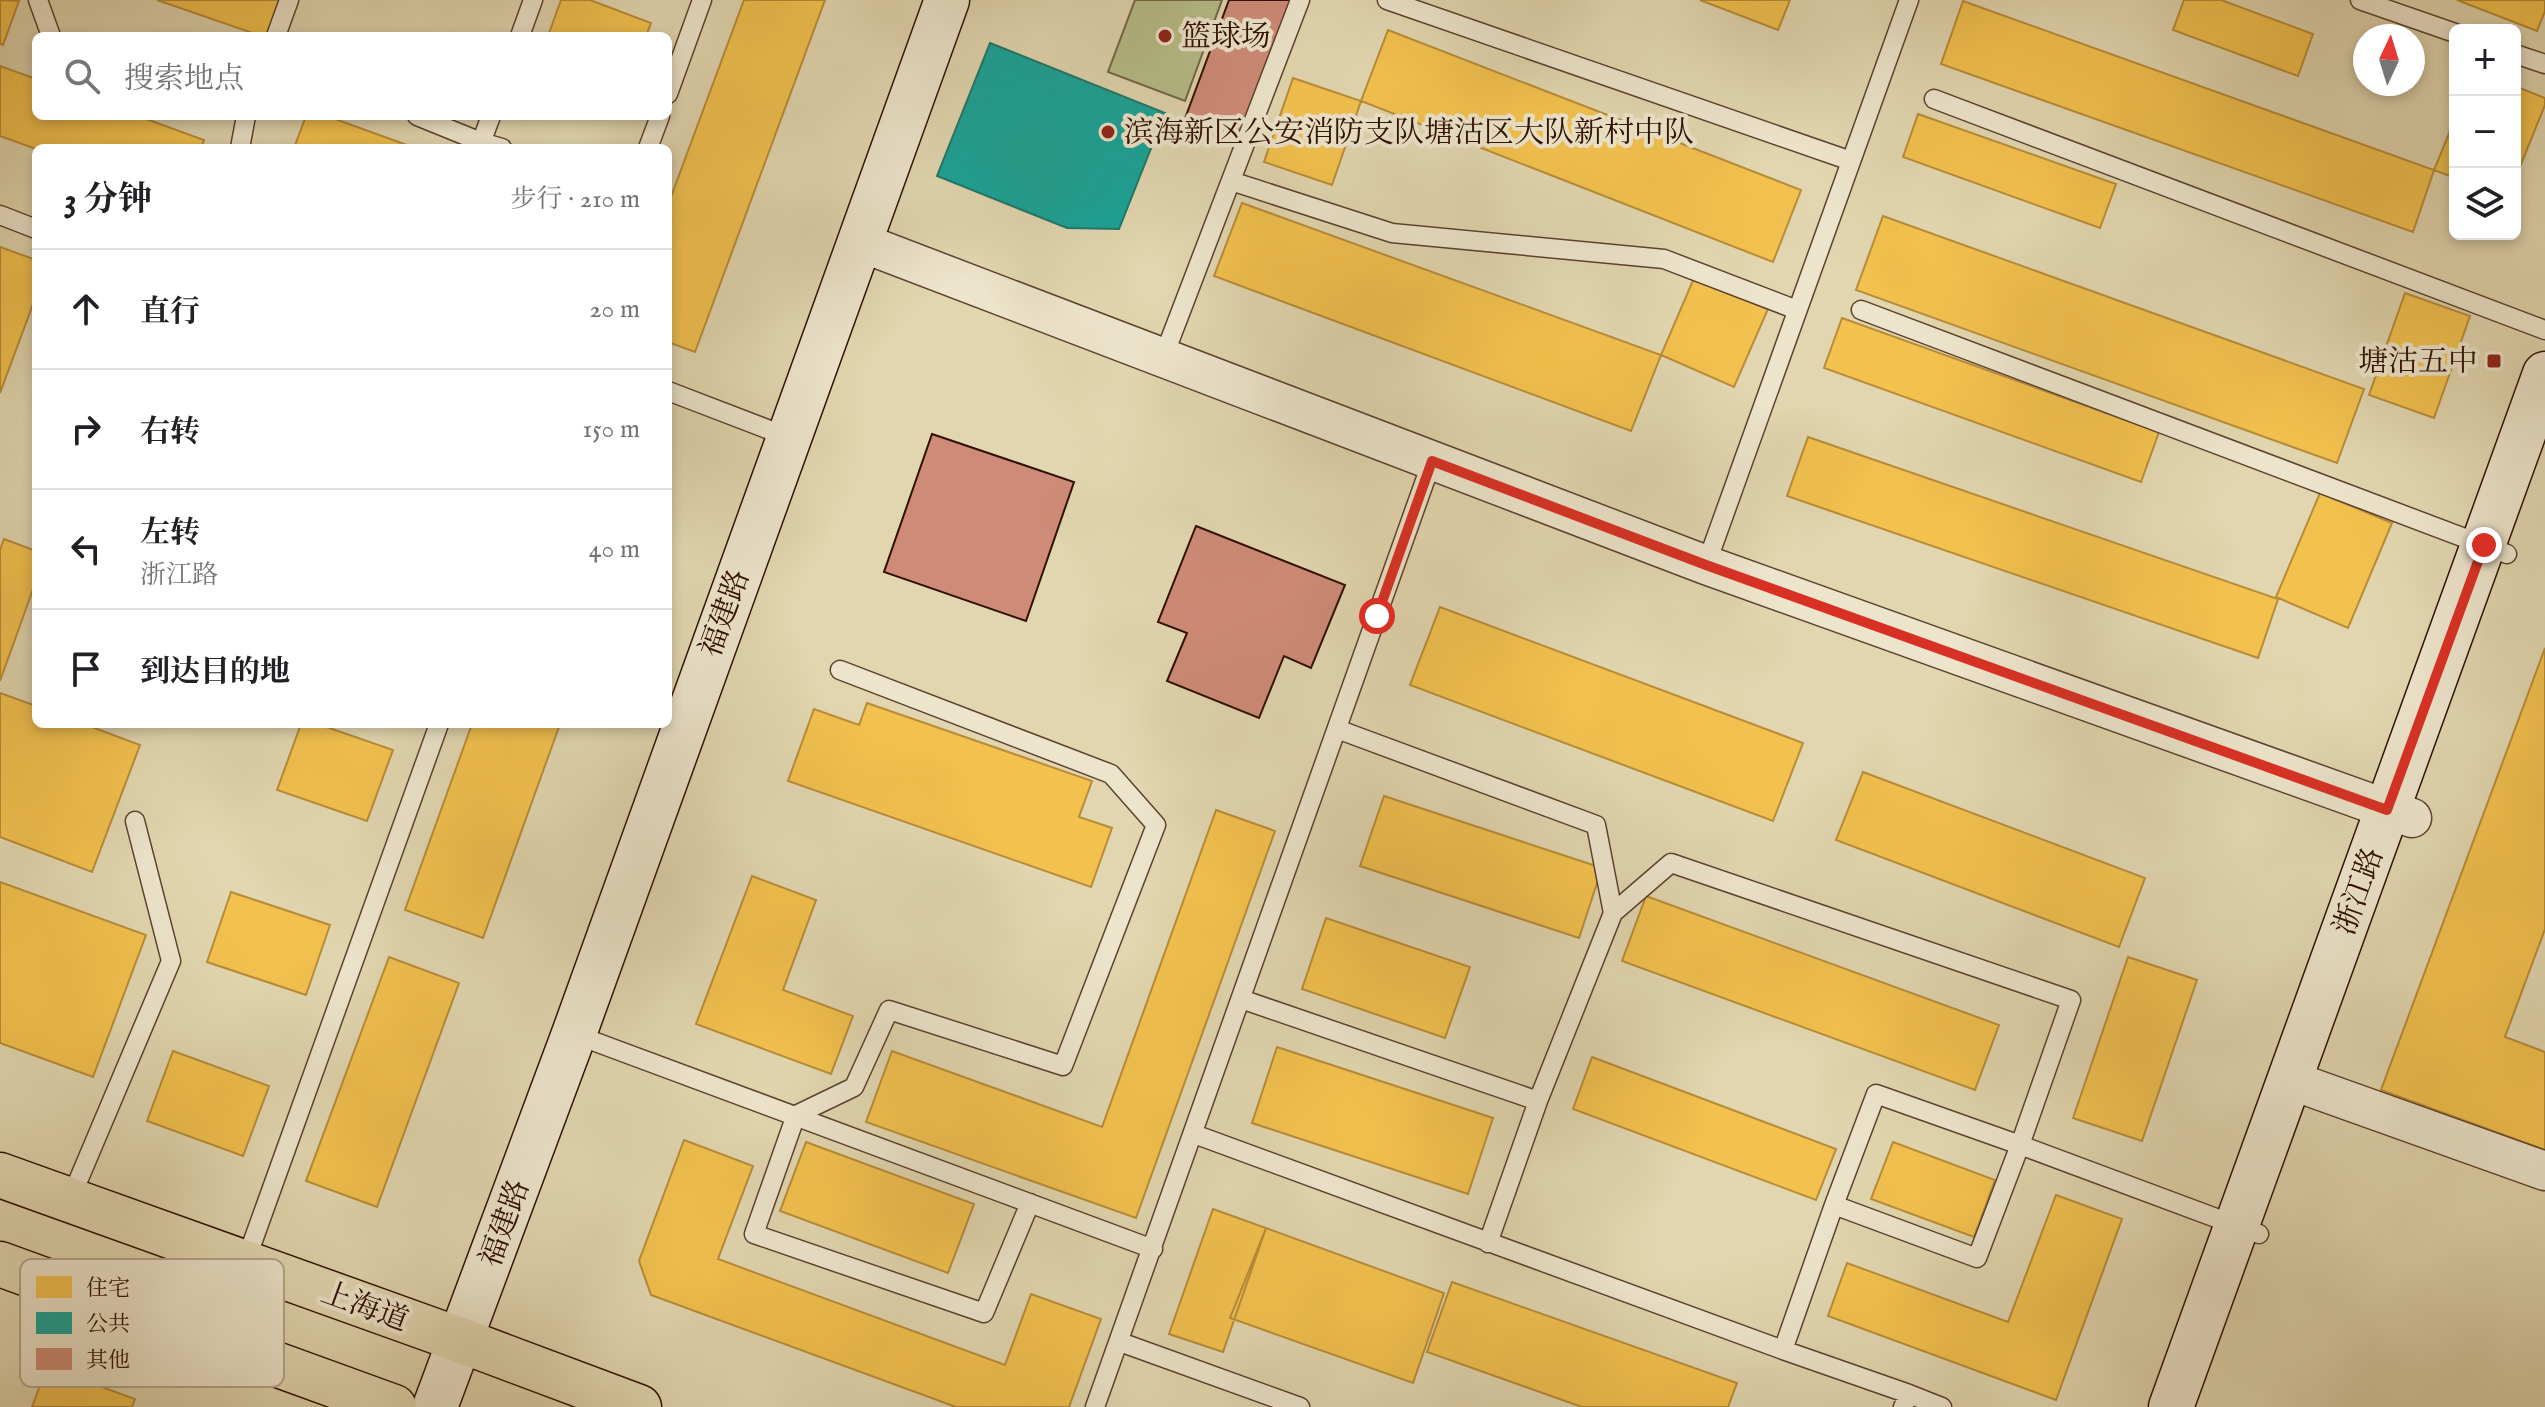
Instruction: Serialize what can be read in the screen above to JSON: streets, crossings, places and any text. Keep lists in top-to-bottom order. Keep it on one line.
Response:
{"streets":{"main road":["上海道"],"street":["福建路","浙江路"]},"crossings":[["福建路","上海道"]],"places":{"other":["篮球场","滨海新区公安消防支队塘沽区大队新村中队"],"transit":["塘沽五中"]},"legend":["住宅","公共","其他"],"north":"top","page":{"map_buttons":["+","−"],"search":"搜索地点","heading":["3 分钟","步行 · 210 m"],"list":[["直行","20 m"],["右转","150 m"],["左转","浙江路","40 m"],"到达目的地"]}}
